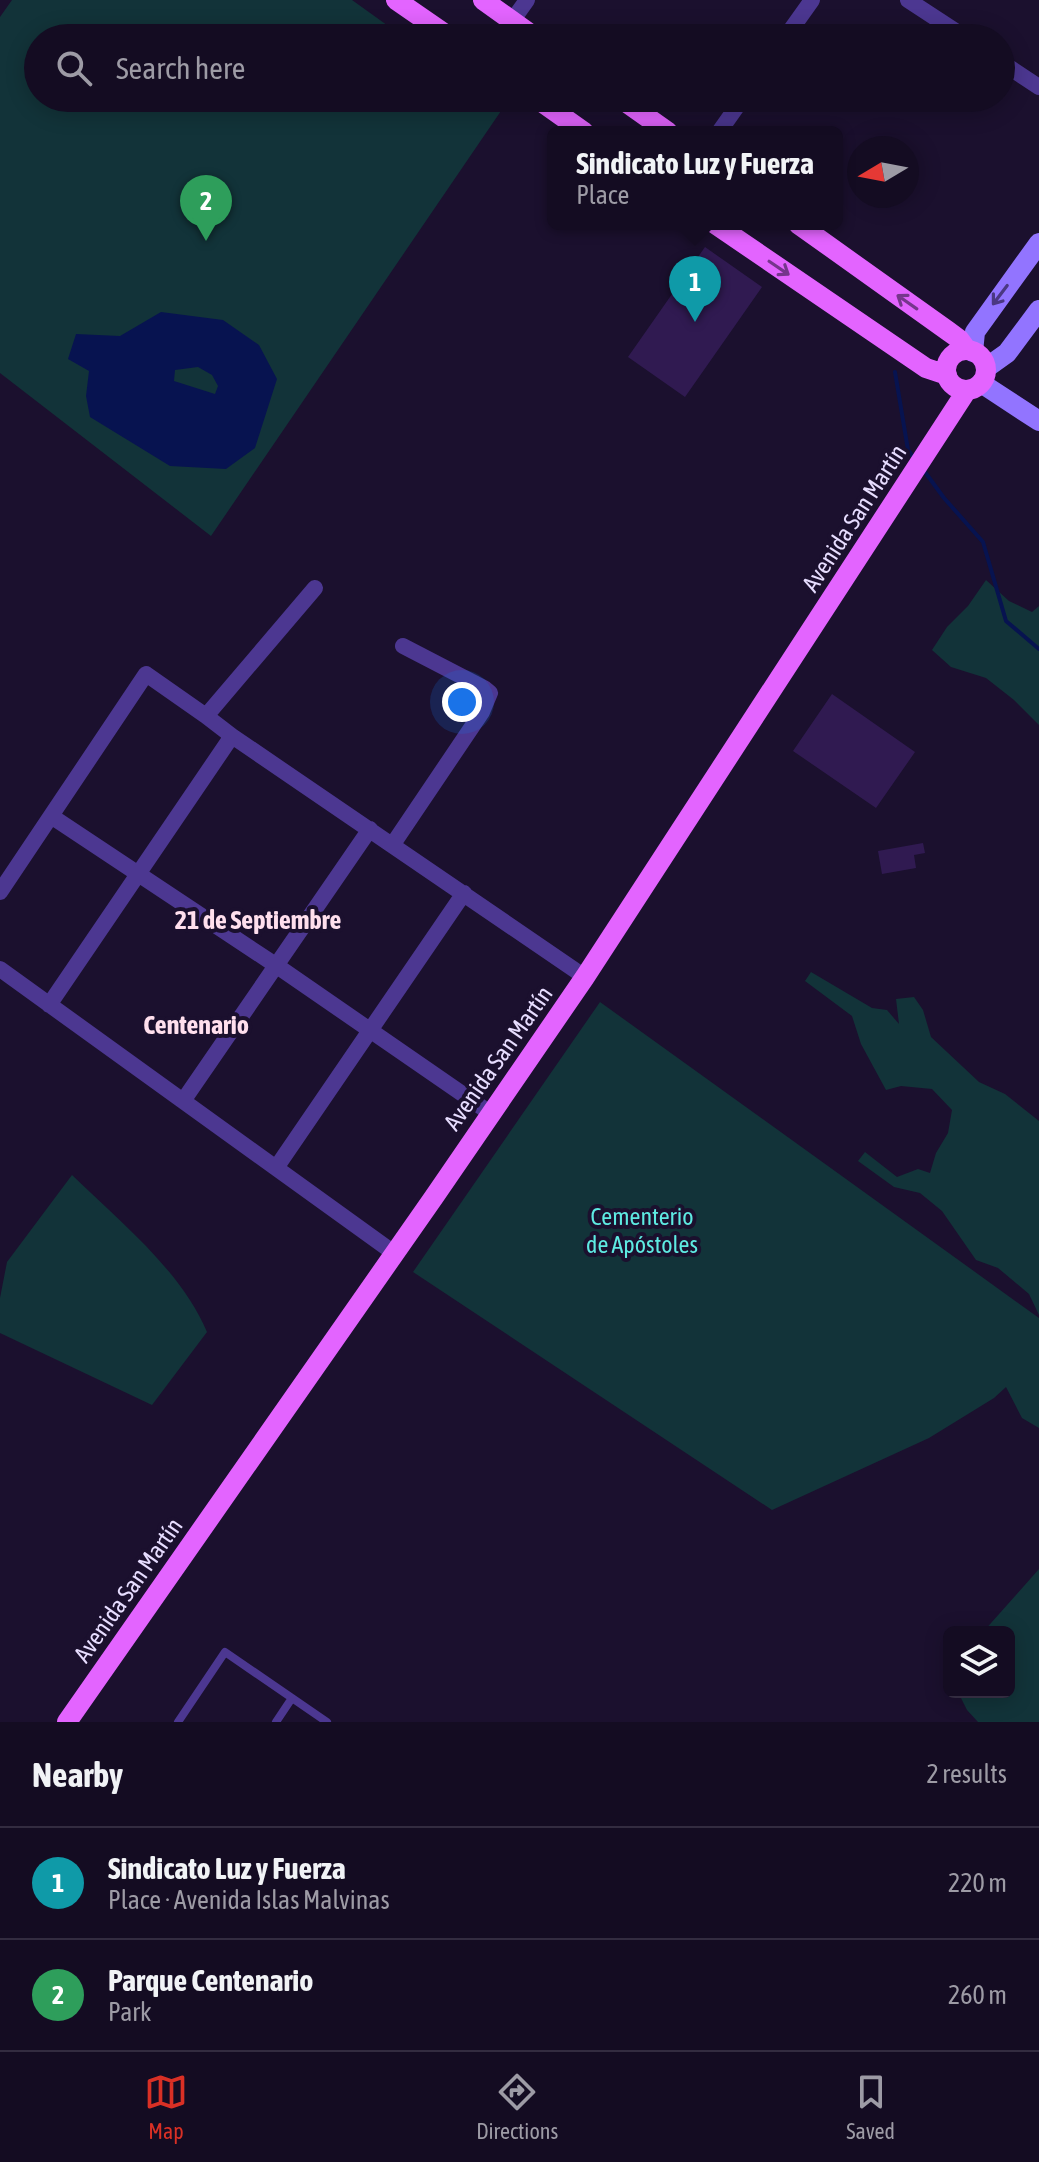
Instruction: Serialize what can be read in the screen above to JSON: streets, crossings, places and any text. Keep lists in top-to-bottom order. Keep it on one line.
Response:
{"streets":{"main road":["Avenida San Martín"]},"districts":["21 de Septiembre","Centenario"],"parks":["Cementerio de Apóstoles"],"north":"left","page":{"search":"Search here","popup":["Sindicato Luz y Fuerza","Place"],"pins":["2","1"],"heading":["Nearby","2 results"],"list":[{"mark":"1","name":"Sindicato Luz y Fuerza","note":"Place · Avenida Islas Malvinas","value":"220 m"},{"mark":"2","name":"Parque Centenario","note":"Park","value":"260 m"}],"nav":["Map","Directions","Saved"]}}
